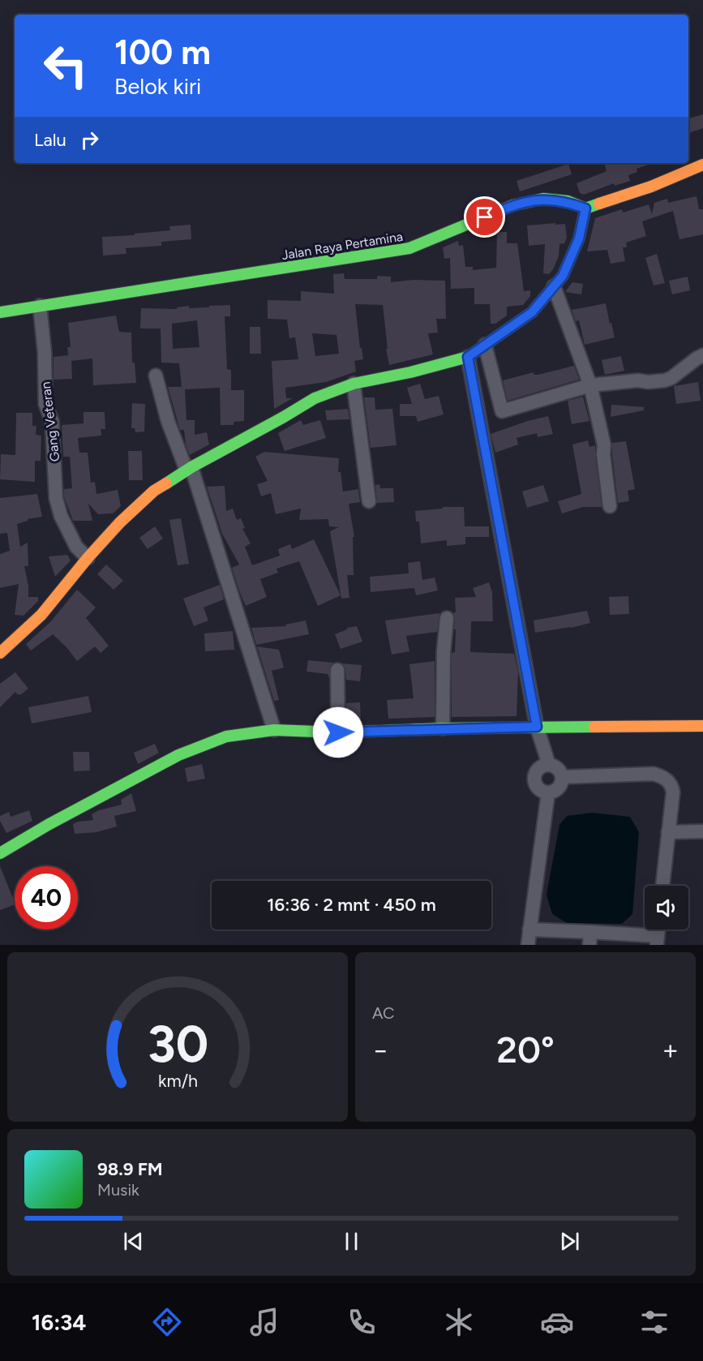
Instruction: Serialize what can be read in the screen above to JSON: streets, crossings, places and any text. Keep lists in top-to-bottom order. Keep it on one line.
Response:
{"streets":{"street":["Jalan Raya Pertamina","Gang Veteran"]},"crossings":[["Jalan Raya Pertamina","Gang Veteran"]],"page":{"turn":["100 m","Belok kiri"],"then":"Lalu","limit":"40","trip":"16:36 · 2 mnt · 450 m","tile":"AC","heat":["−","20°","+"],"song":["98.9 FM","Musik"],"tabs":"16:34","gauge":["30","km/h"]}}
